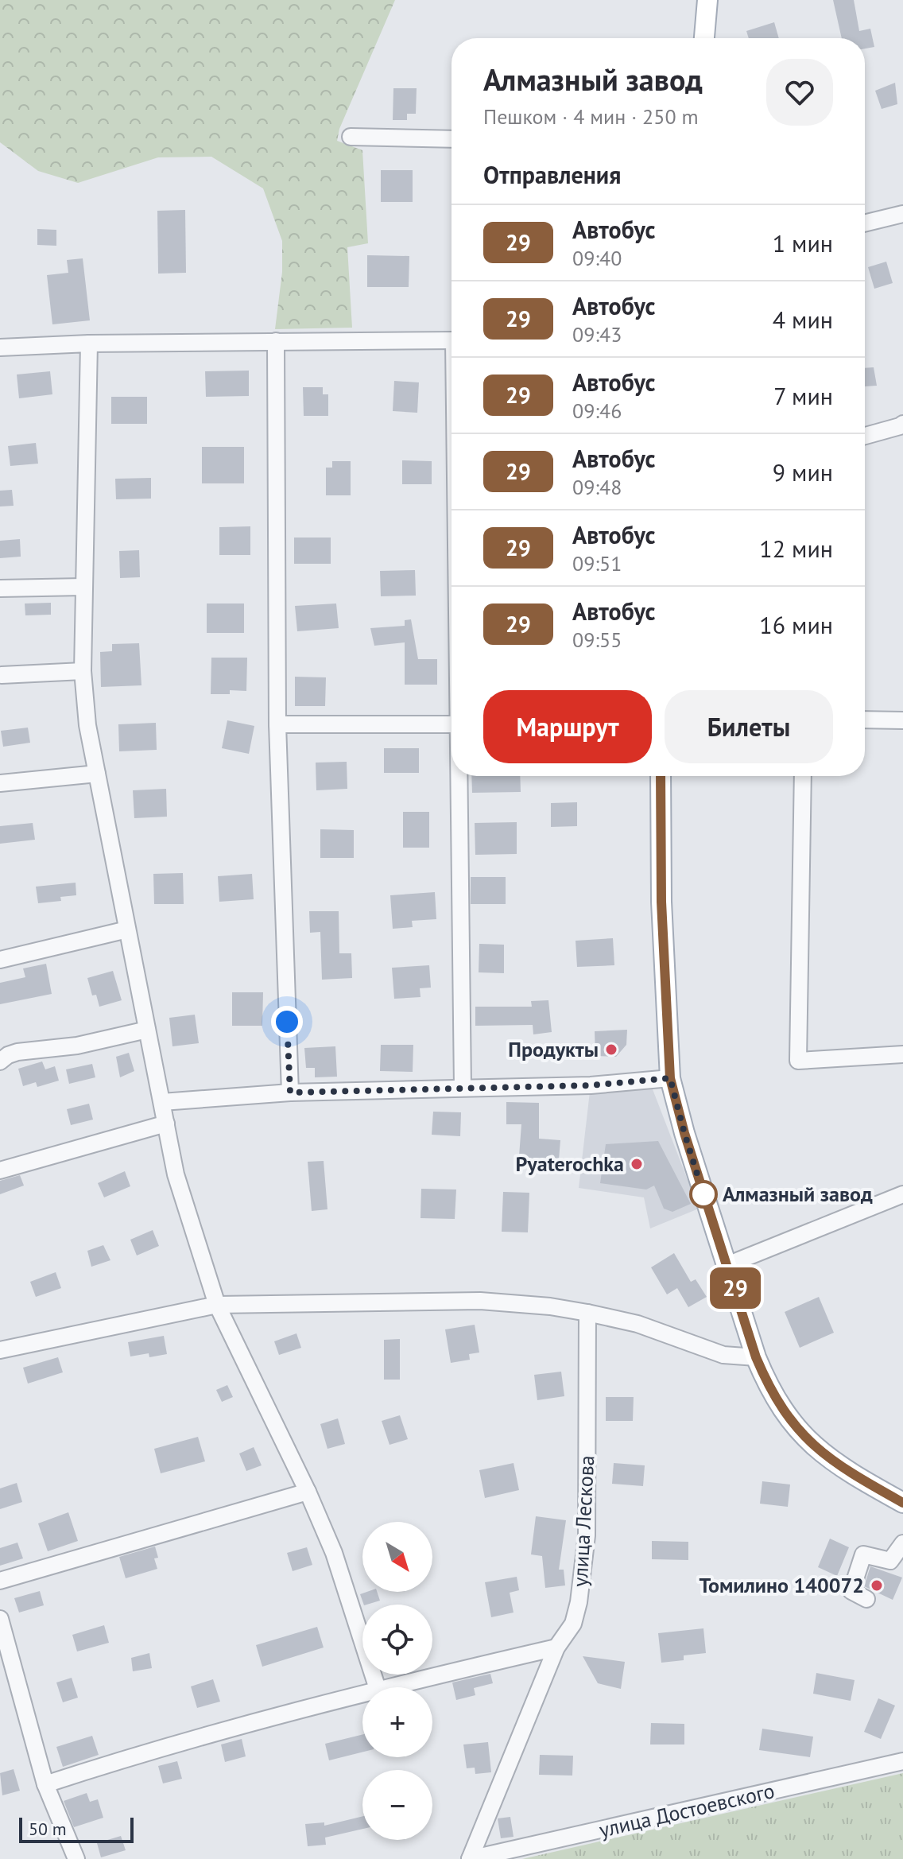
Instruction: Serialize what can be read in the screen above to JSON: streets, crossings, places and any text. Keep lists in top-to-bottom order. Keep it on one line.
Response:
{"streets":{"street":["улица Лескова","улица Достоевского"]},"crossings":[["улица Лескова","улица Достоевского"]],"places":["Продукты","Pyaterochka","Алмазный завод","Томилино 140072"],"lines":["bus line 29"],"scale_bar":"50 m","north":"bottom right","page":{"on_map":"29","heading":[["Алмазный завод","Пешком · 4 мин · 250 m"],"Отправления"],"list":[{"mark":"29","name":"Автобус","note":"09:40","value":"1 мин"},{"mark":"29","name":"Автобус","note":"09:43","value":"4 мин"},{"mark":"29","name":"Автобус","note":"09:46","value":"7 мин"},{"mark":"29","name":"Автобус","note":"09:48","value":"9 мин"},{"mark":"29","name":"Автобус","note":"09:51","value":"12 мин"},{"mark":"29","name":"Автобус","note":"09:55","value":"16 мин"}],"buttons":["Маршрут","Билеты"],"map_buttons":["+","−"],"scale":"50 m"}}
